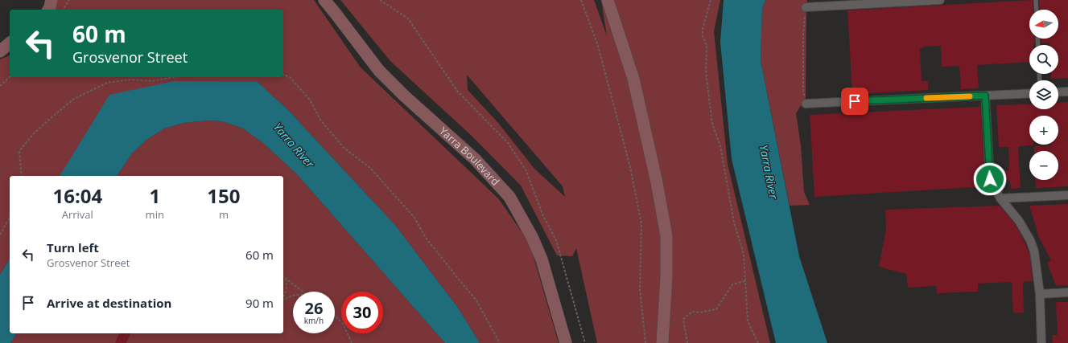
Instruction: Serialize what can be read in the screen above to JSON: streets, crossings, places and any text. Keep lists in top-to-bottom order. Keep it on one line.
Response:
{"streets":{"street":["Yarra Boulevard"]},"water":["Yarra River"],"north":"left","page":{"map_buttons":["+","−"],"turn":["60 m","Grosvenor Street"],"eta":["16:04","Arrival","1","min","150","m"],"list":[{"name":"Turn left","note":"Grosvenor Street","value":"60 m"},{"name":"Arrive at destination","value":"90 m"}],"speed":"26 km/h","limit":"30"}}
